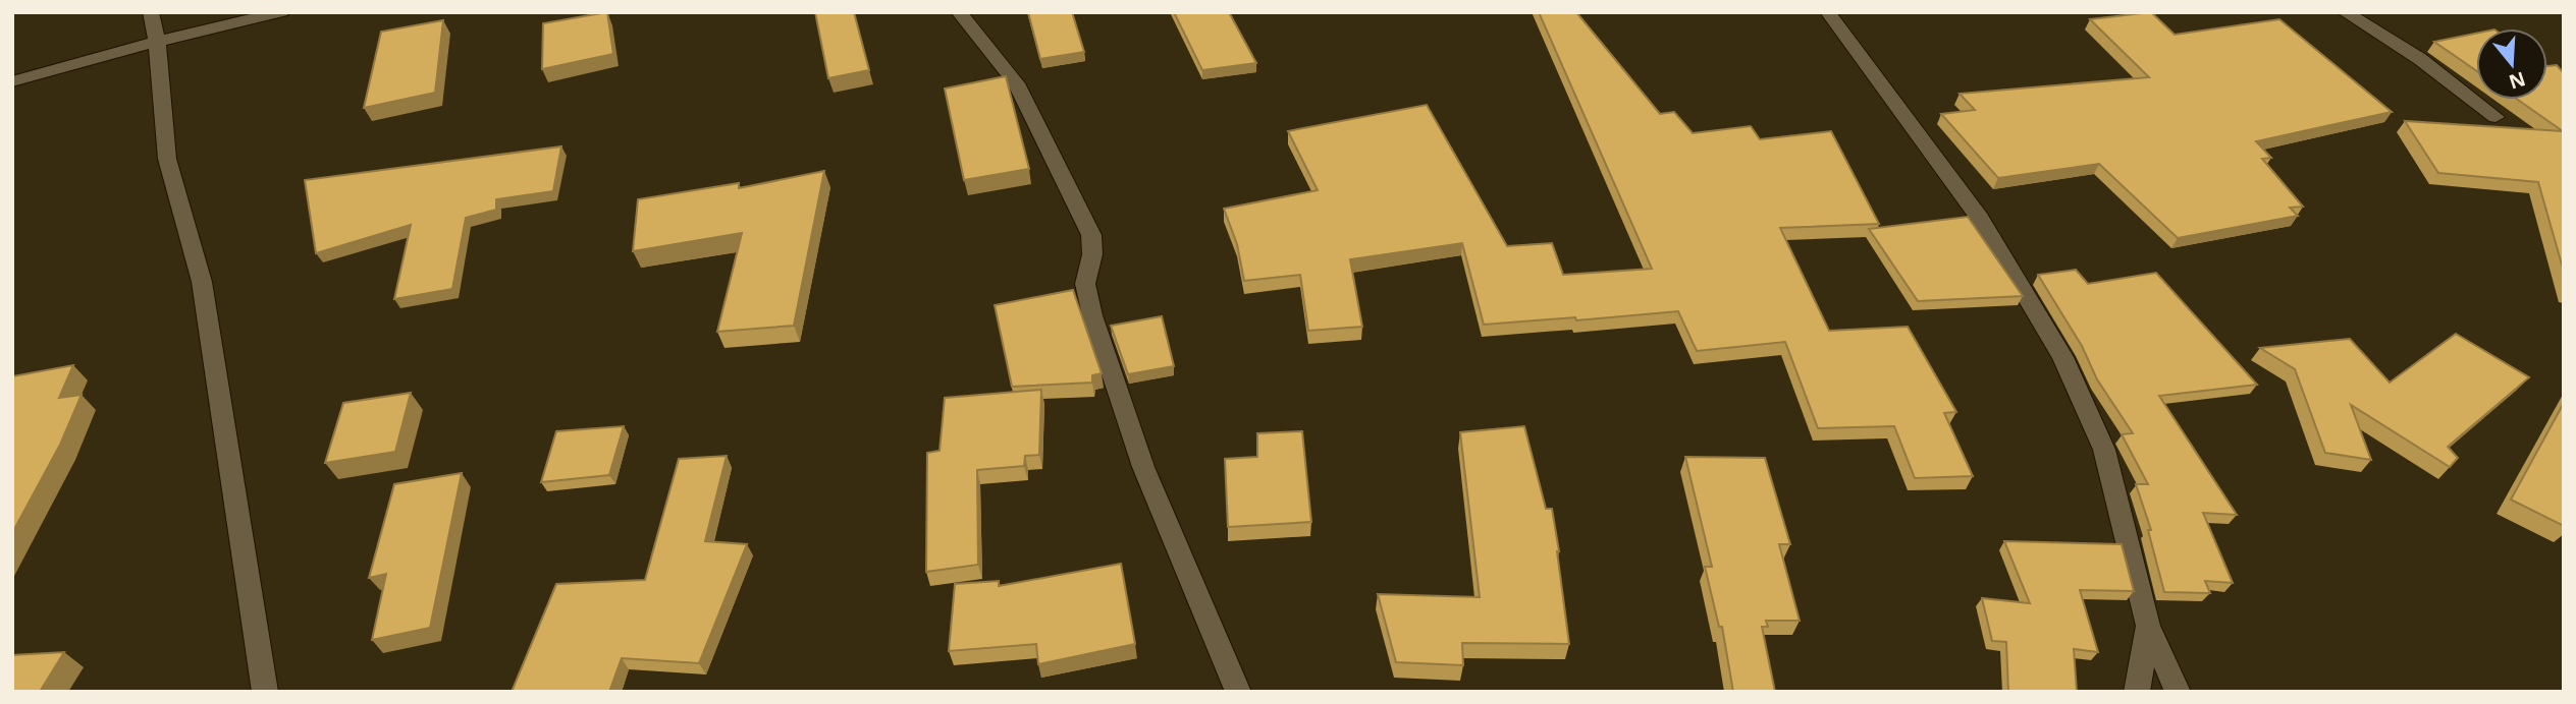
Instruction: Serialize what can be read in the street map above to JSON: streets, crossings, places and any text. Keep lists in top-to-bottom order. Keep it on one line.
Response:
{"north":"bottom"}
